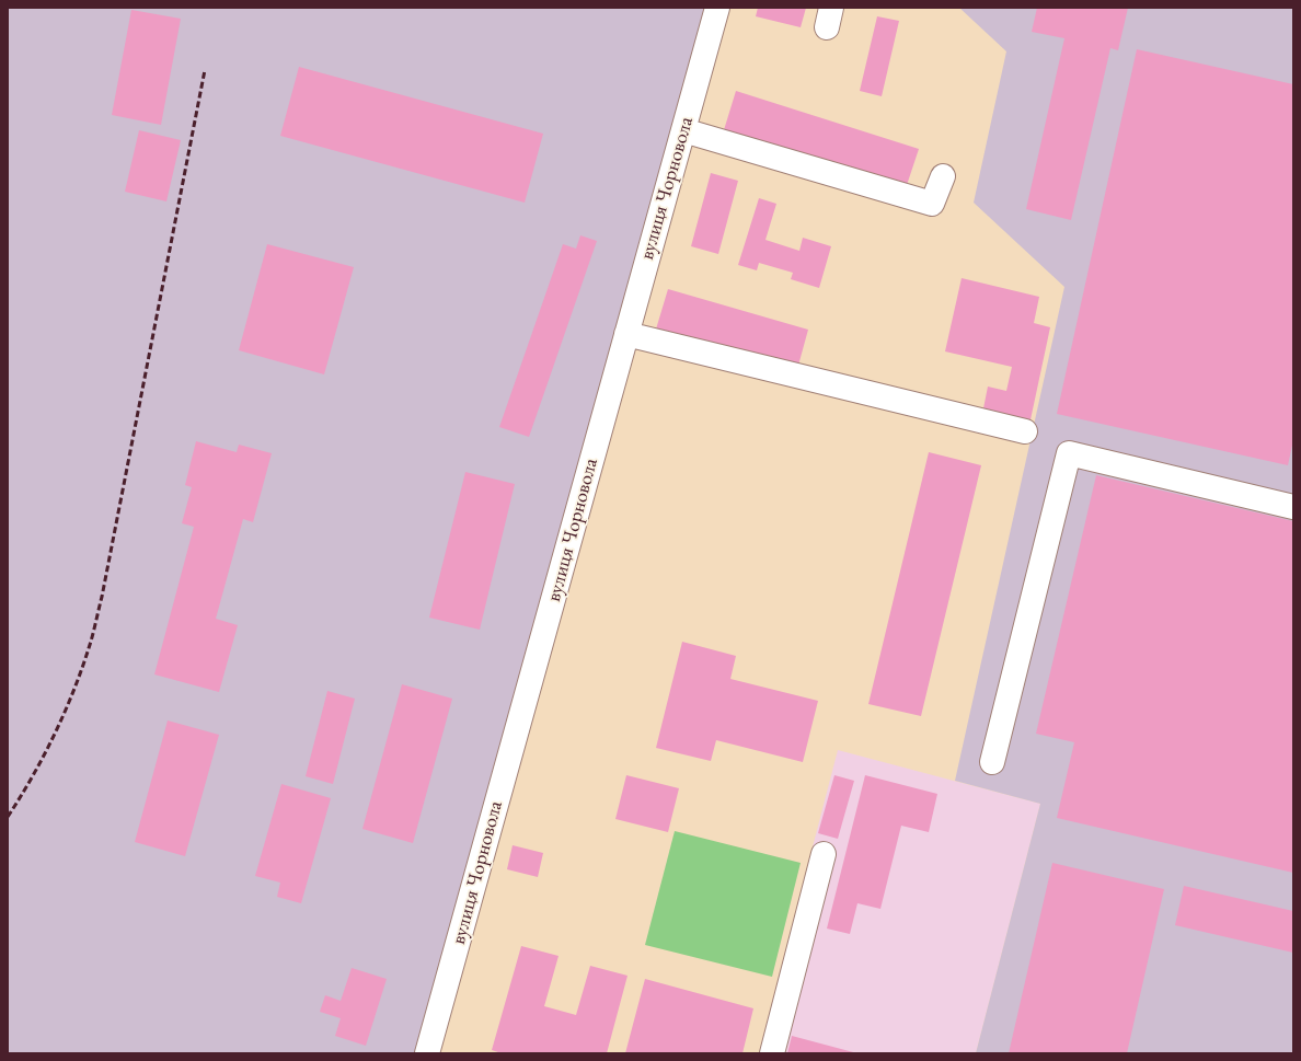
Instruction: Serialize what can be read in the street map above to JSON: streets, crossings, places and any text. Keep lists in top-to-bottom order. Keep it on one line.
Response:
{"streets":{"street":["вулиця Чорновола"]}}
